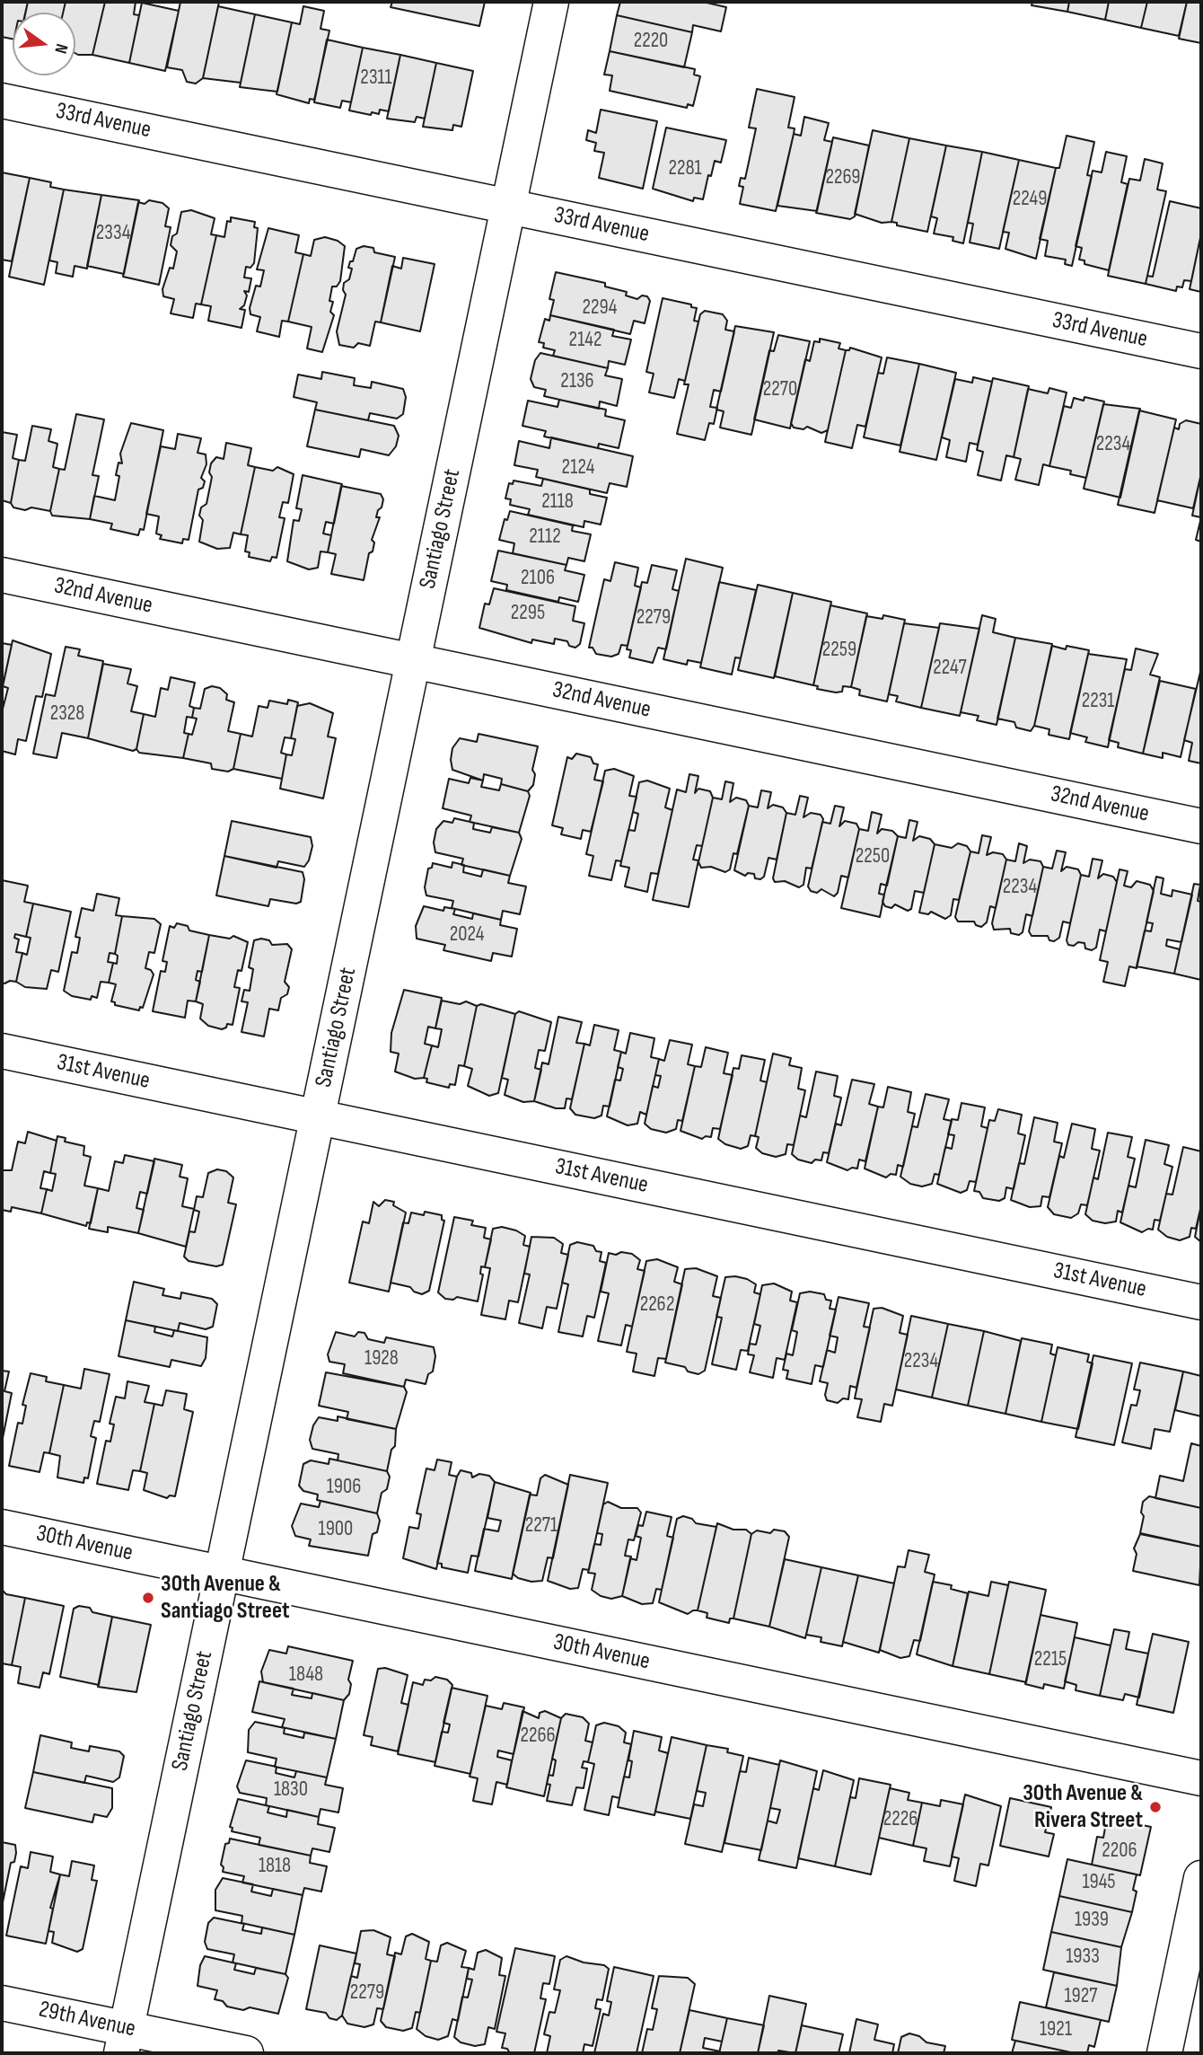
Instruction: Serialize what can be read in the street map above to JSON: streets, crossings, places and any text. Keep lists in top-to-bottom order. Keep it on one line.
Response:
{"streets":{"street":["33rd Avenue","Santiago Street","32nd Avenue","31st Avenue","30th Avenue","29th Avenue"]},"crossings":[["33rd Avenue","Santiago Street"],["Santiago Street","32nd Avenue"],["Santiago Street","31st Avenue"],["Santiago Street","30th Avenue"],["Santiago Street","29th Avenue"]],"places":["30th Avenue & Santiago Street","30th Avenue & Rivera Street"],"house_numbers":["2220","2311","2281","2269","2249","2334","2294","2142","2136","2270","2234","2124","2118","2112","2106","2295","2279","2259","2247","2231","2328","2250","2234","2024","2262","1928","2234","1906","2271","1900","2215","1848","2266","1830","2226","2206","1818","1945","1939","1933","2279","1927","1921"],"north":"right"}
